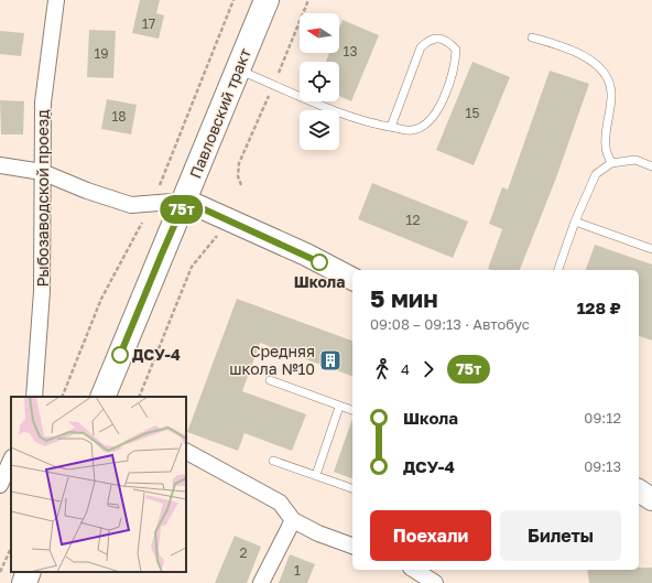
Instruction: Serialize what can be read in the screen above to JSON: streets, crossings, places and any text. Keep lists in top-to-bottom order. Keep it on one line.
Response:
{"streets":{"main road":["Павловский тракт"],"street":["Рыбозаводской проезд"]},"places":{"other":["Школа","ДСУ-4"],"building":["Средняя школа №10"]},"lines":["bus line 75т"],"house_numbers":["17","13","19","15","18","12","2","1"],"north":"left","page":{"on_map":"75т","heading":["5 мин","09:08 – 09:13 · Автобус","128 ₽"],"legs":["4","75т"],"list":[{"name":"Школа","value":"09:12"},{"name":"ДСУ-4","value":"09:13"}],"buttons":["Поехали","Билеты"]}}
